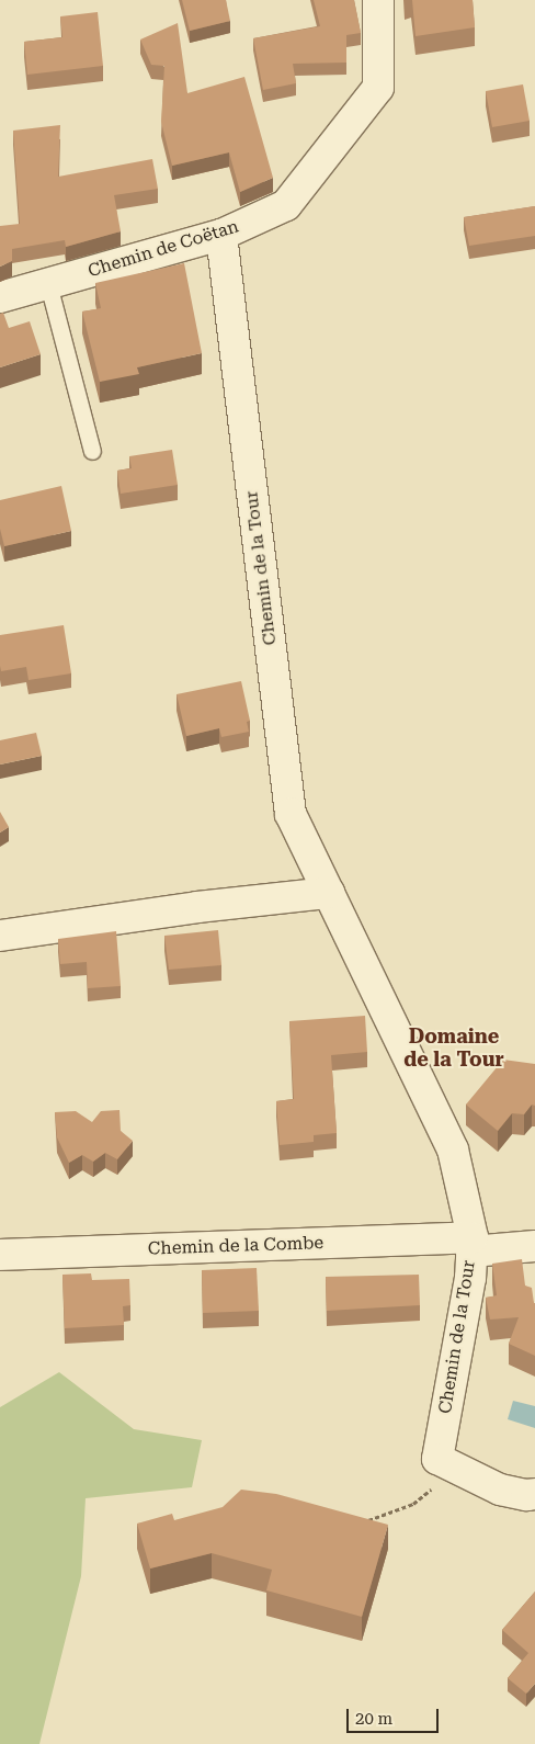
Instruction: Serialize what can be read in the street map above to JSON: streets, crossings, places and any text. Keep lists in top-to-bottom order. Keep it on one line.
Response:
{"streets":{"street":["Chemin de Coëtan","Chemin de la Tour","Chemin de la Combe"]},"crossings":[["Chemin de Coëtan","Chemin de la Tour"],["Chemin de la Tour","Chemin de la Combe"]],"districts":["Domaine de la Tour"],"scale_bar":"20 m"}
